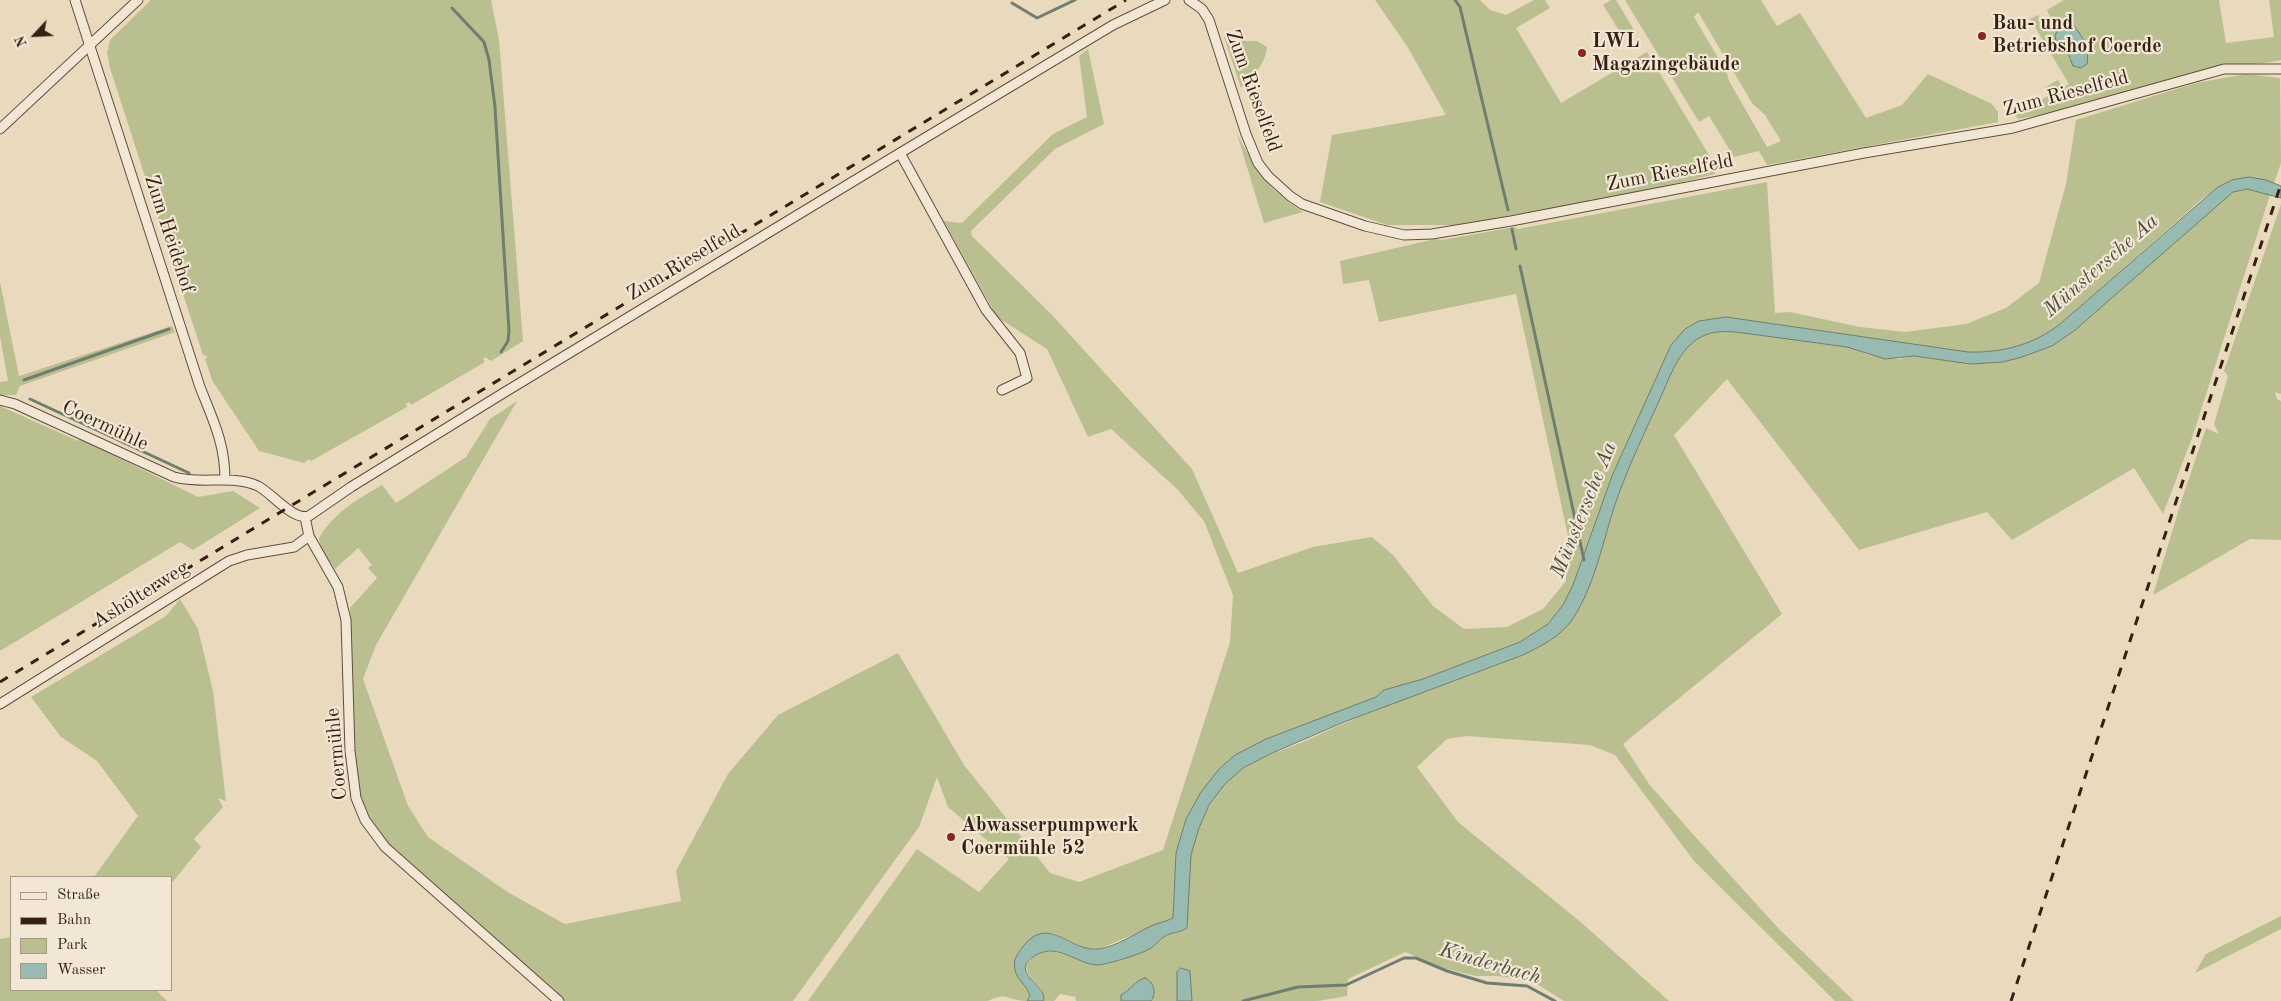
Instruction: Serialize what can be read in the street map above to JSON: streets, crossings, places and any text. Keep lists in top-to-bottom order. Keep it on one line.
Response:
{"streets":{"street":["Zum Rieselfeld","Zum Heidehof","Coermühle","Ashölterweg"]},"crossings":[["Zum Rieselfeld","Coermühle"],["Zum Heidehof","Coermühle"],["Coermühle","Ashölterweg"]],"water":["Münstersche Aa","Kinderbach"],"places":["Bau- und Betriebshof Coerde","LWL Magazingebäude","Abwasserpumpwerk Coermühle 52"],"legend":["Straße","Bahn","Park","Wasser"],"north":"bottom left"}
